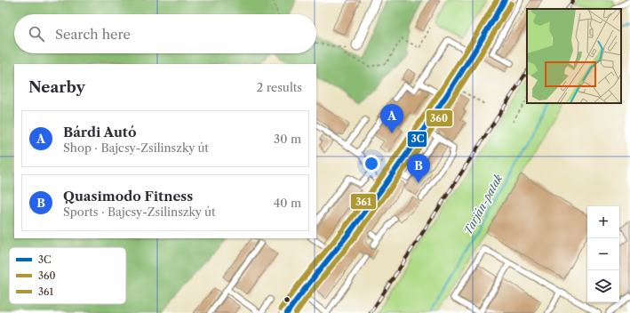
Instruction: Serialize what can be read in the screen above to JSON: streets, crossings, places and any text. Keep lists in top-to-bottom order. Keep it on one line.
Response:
{"water":["Tarján-patak"],"lines":["transit line 3C","transit line 361","transit line 360"],"legend":["3C","360","361"],"page":{"search":"Search here","heading":["Nearby","2 results"],"pins":["A","B"],"list":[{"mark":"A","name":"Bárdi Autó","note":"Shop · Bajcsy-Zsilinszky út","value":"30 m"},{"mark":"B","name":"Quasimodo Fitness","note":"Sports · Bajcsy-Zsilinszky út","value":"40 m"}],"map_buttons":["+","−"]}}
